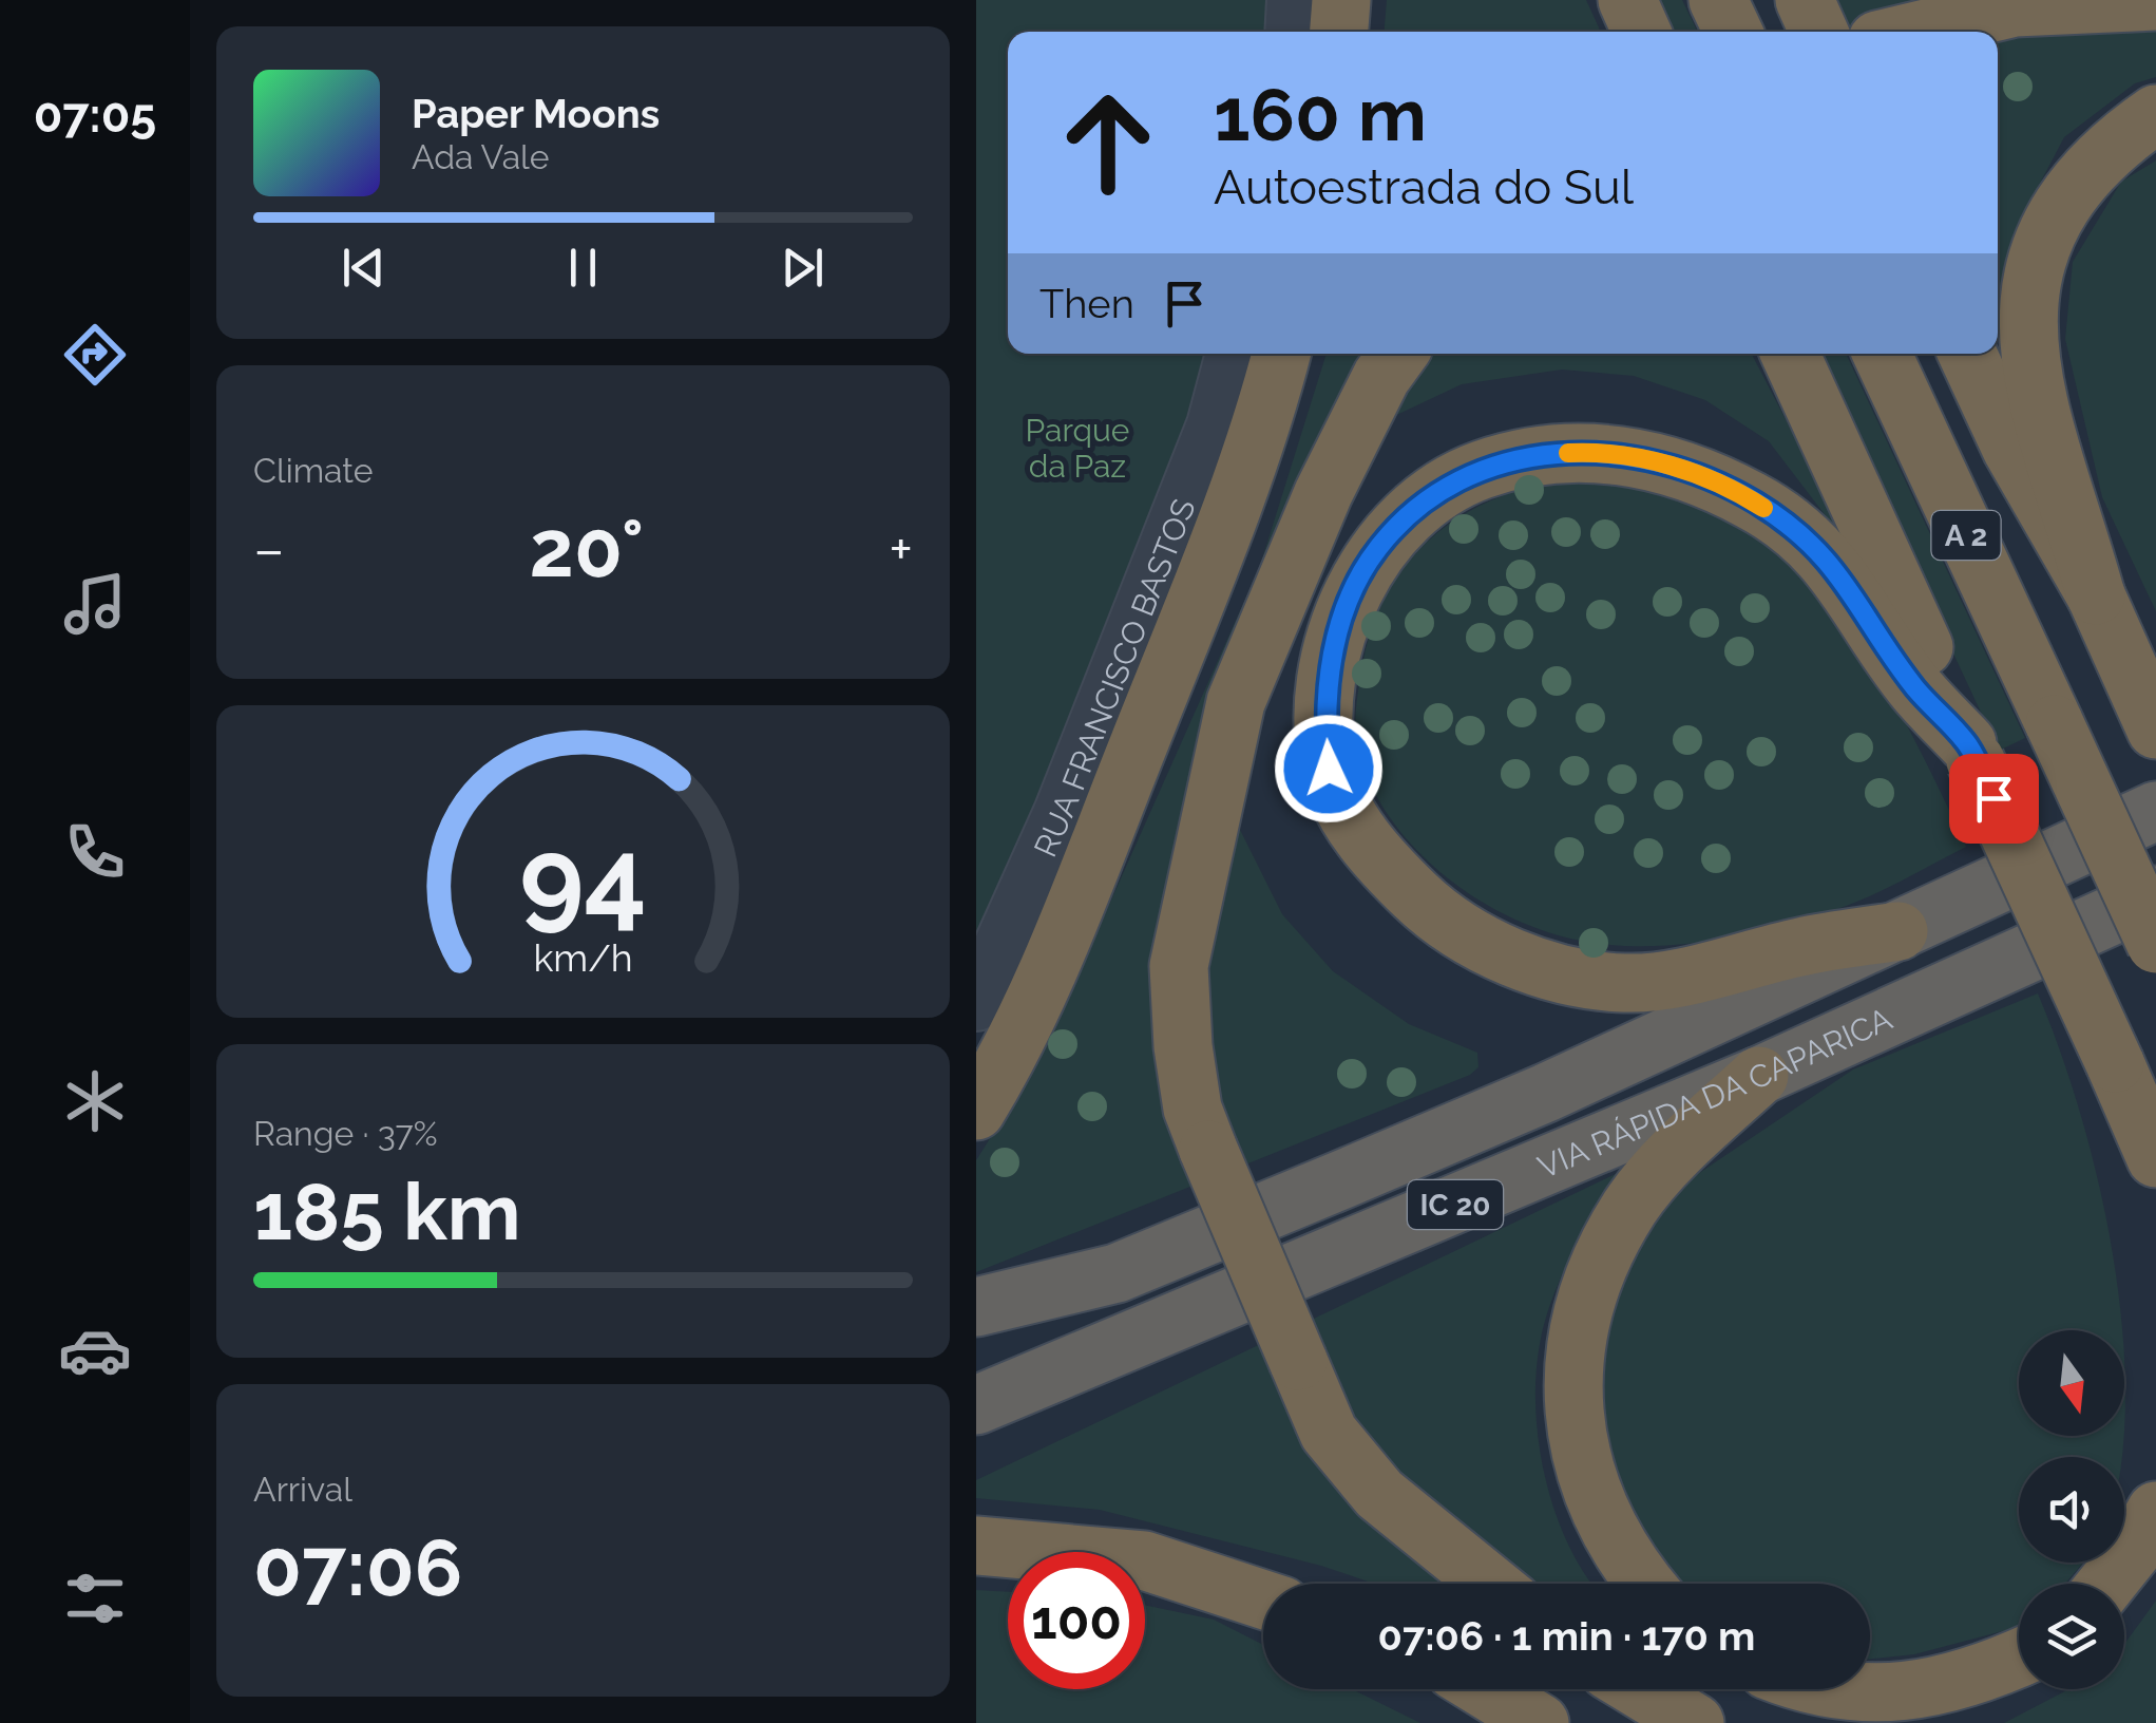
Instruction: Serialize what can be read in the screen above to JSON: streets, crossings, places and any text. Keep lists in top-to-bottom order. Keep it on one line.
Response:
{"streets":{"highway":["A 2","VIA RÁPIDA DA CAPARICA","IC 20"],"street":["RUA FRANCISCO BASTOS"]},"parks":["Parque da Paz"],"north":"bottom","page":{"tabs":"07:05","turn":["160 m","Autoestrada do Sul"],"song":["Paper Moons","Ada Vale"],"then":"Then","tile":["Climate",["Range · 37%","185 km"],["Arrival","07:06"]],"heat":["−","20°","+"],"limit":"100","trip":"07:06 · 1 min · 170 m","gauge":["94","km/h"]}}
